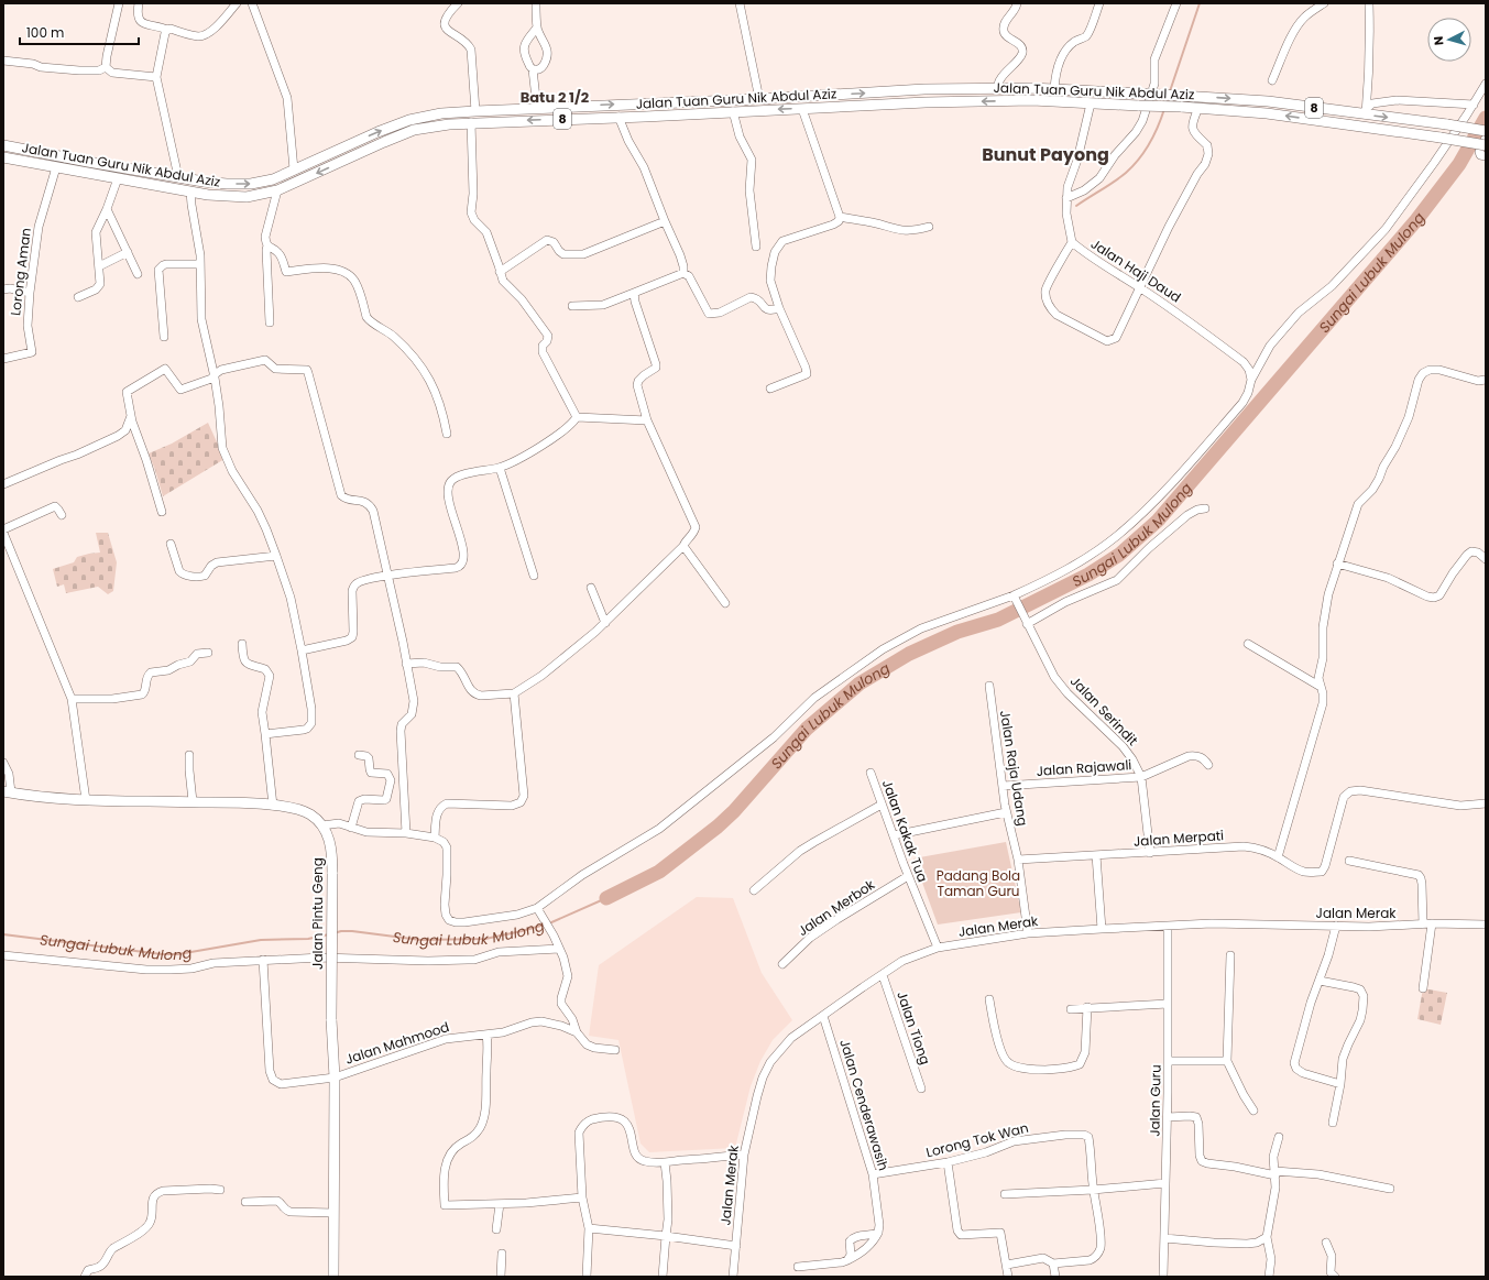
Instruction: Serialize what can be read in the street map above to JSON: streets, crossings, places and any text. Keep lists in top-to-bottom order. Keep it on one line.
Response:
{"streets":{"main road":["Jalan Tuan Guru Nik Abdul Aziz","8","Jalan Pintu Geng"],"street":["Jalan Haji Daud","Lorong Aman","Jalan Serindit","Jalan Raja Udang","Jalan Rajawali","Jalan Kakak Tua","Jalan Merpati","Jalan Merbok","Jalan Merak","Jalan Tiong","Jalan Mahmood","Jalan Guru","Jalan Cenderawasih","Lorong Tok Wan"]},"crossings":[["Jalan Tuan Guru Nik Abdul Aziz","Jalan Haji Daud"],["Jalan Tuan Guru Nik Abdul Aziz","Lorong Aman"],["Jalan Serindit","Jalan Rajawali"],["Jalan Serindit","Jalan Merpati"],["Jalan Raja Udang","Jalan Rajawali"],["Jalan Raja Udang","Jalan Merpati"],["Jalan Raja Udang","Jalan Merak"],["Jalan Kakak Tua","Jalan Merbok"],["Jalan Kakak Tua","Jalan Merak"],["Jalan Pintu Geng","Jalan Mahmood"],["Jalan Merak","Jalan Tiong"],["Jalan Merak","Jalan Guru"],["Jalan Merak","Jalan Cenderawasih"],["Jalan Cenderawasih","Lorong Tok Wan"]],"districts":["Batu 2 1/2","Bunut Payong"],"water":["Sungai Lubuk Mulong"],"parks":["Padang Bola Taman Guru"],"scale_bar":"100 m","north":"left"}
